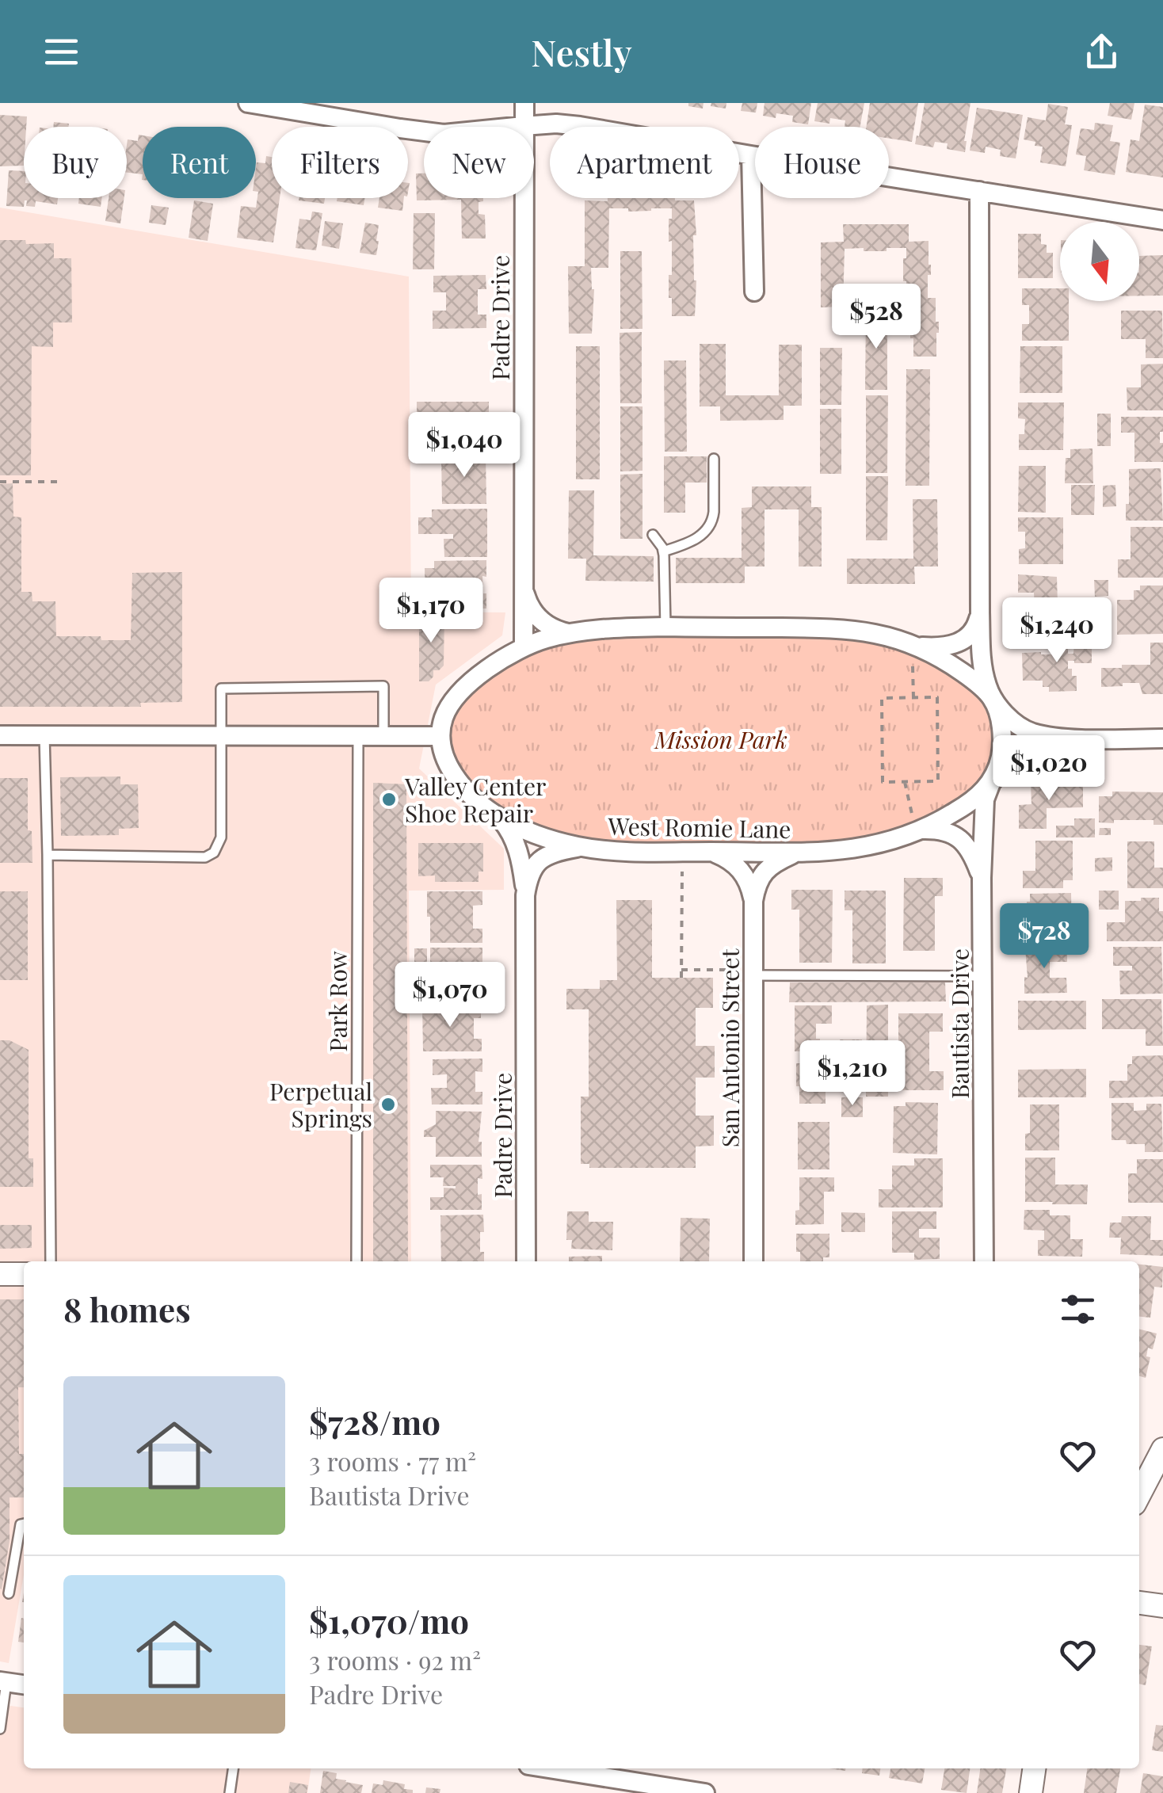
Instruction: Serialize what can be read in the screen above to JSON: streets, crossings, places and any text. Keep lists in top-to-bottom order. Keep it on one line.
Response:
{"streets":{"street":["Padre Drive","West Romie Lane","Bautista Drive","San Antonio Street"],"lane":["Park Row"]},"crossings":[["Padre Drive","West Romie Lane"],["West Romie Lane","Bautista Drive"],["West Romie Lane","San Antonio Street"]],"parks":["Mission Park"],"places":["Valley Center Shoe Repair","Perpetual Springs"],"north":"bottom","page":{"header":"Nestly","chip":["Buy","Rent","Filters","New","Apartment","House"],"price":["$528","$1,040","$1,170","$1,240","$1,020","$728","$1,070","$1,210"],"heading":"8 homes","list":[{"name":"$728/mo","note":"3 rooms · 77 m² · Bautista Drive"},{"name":"$1,070/mo","note":"3 rooms · 92 m² · Padre Drive"}]}}
